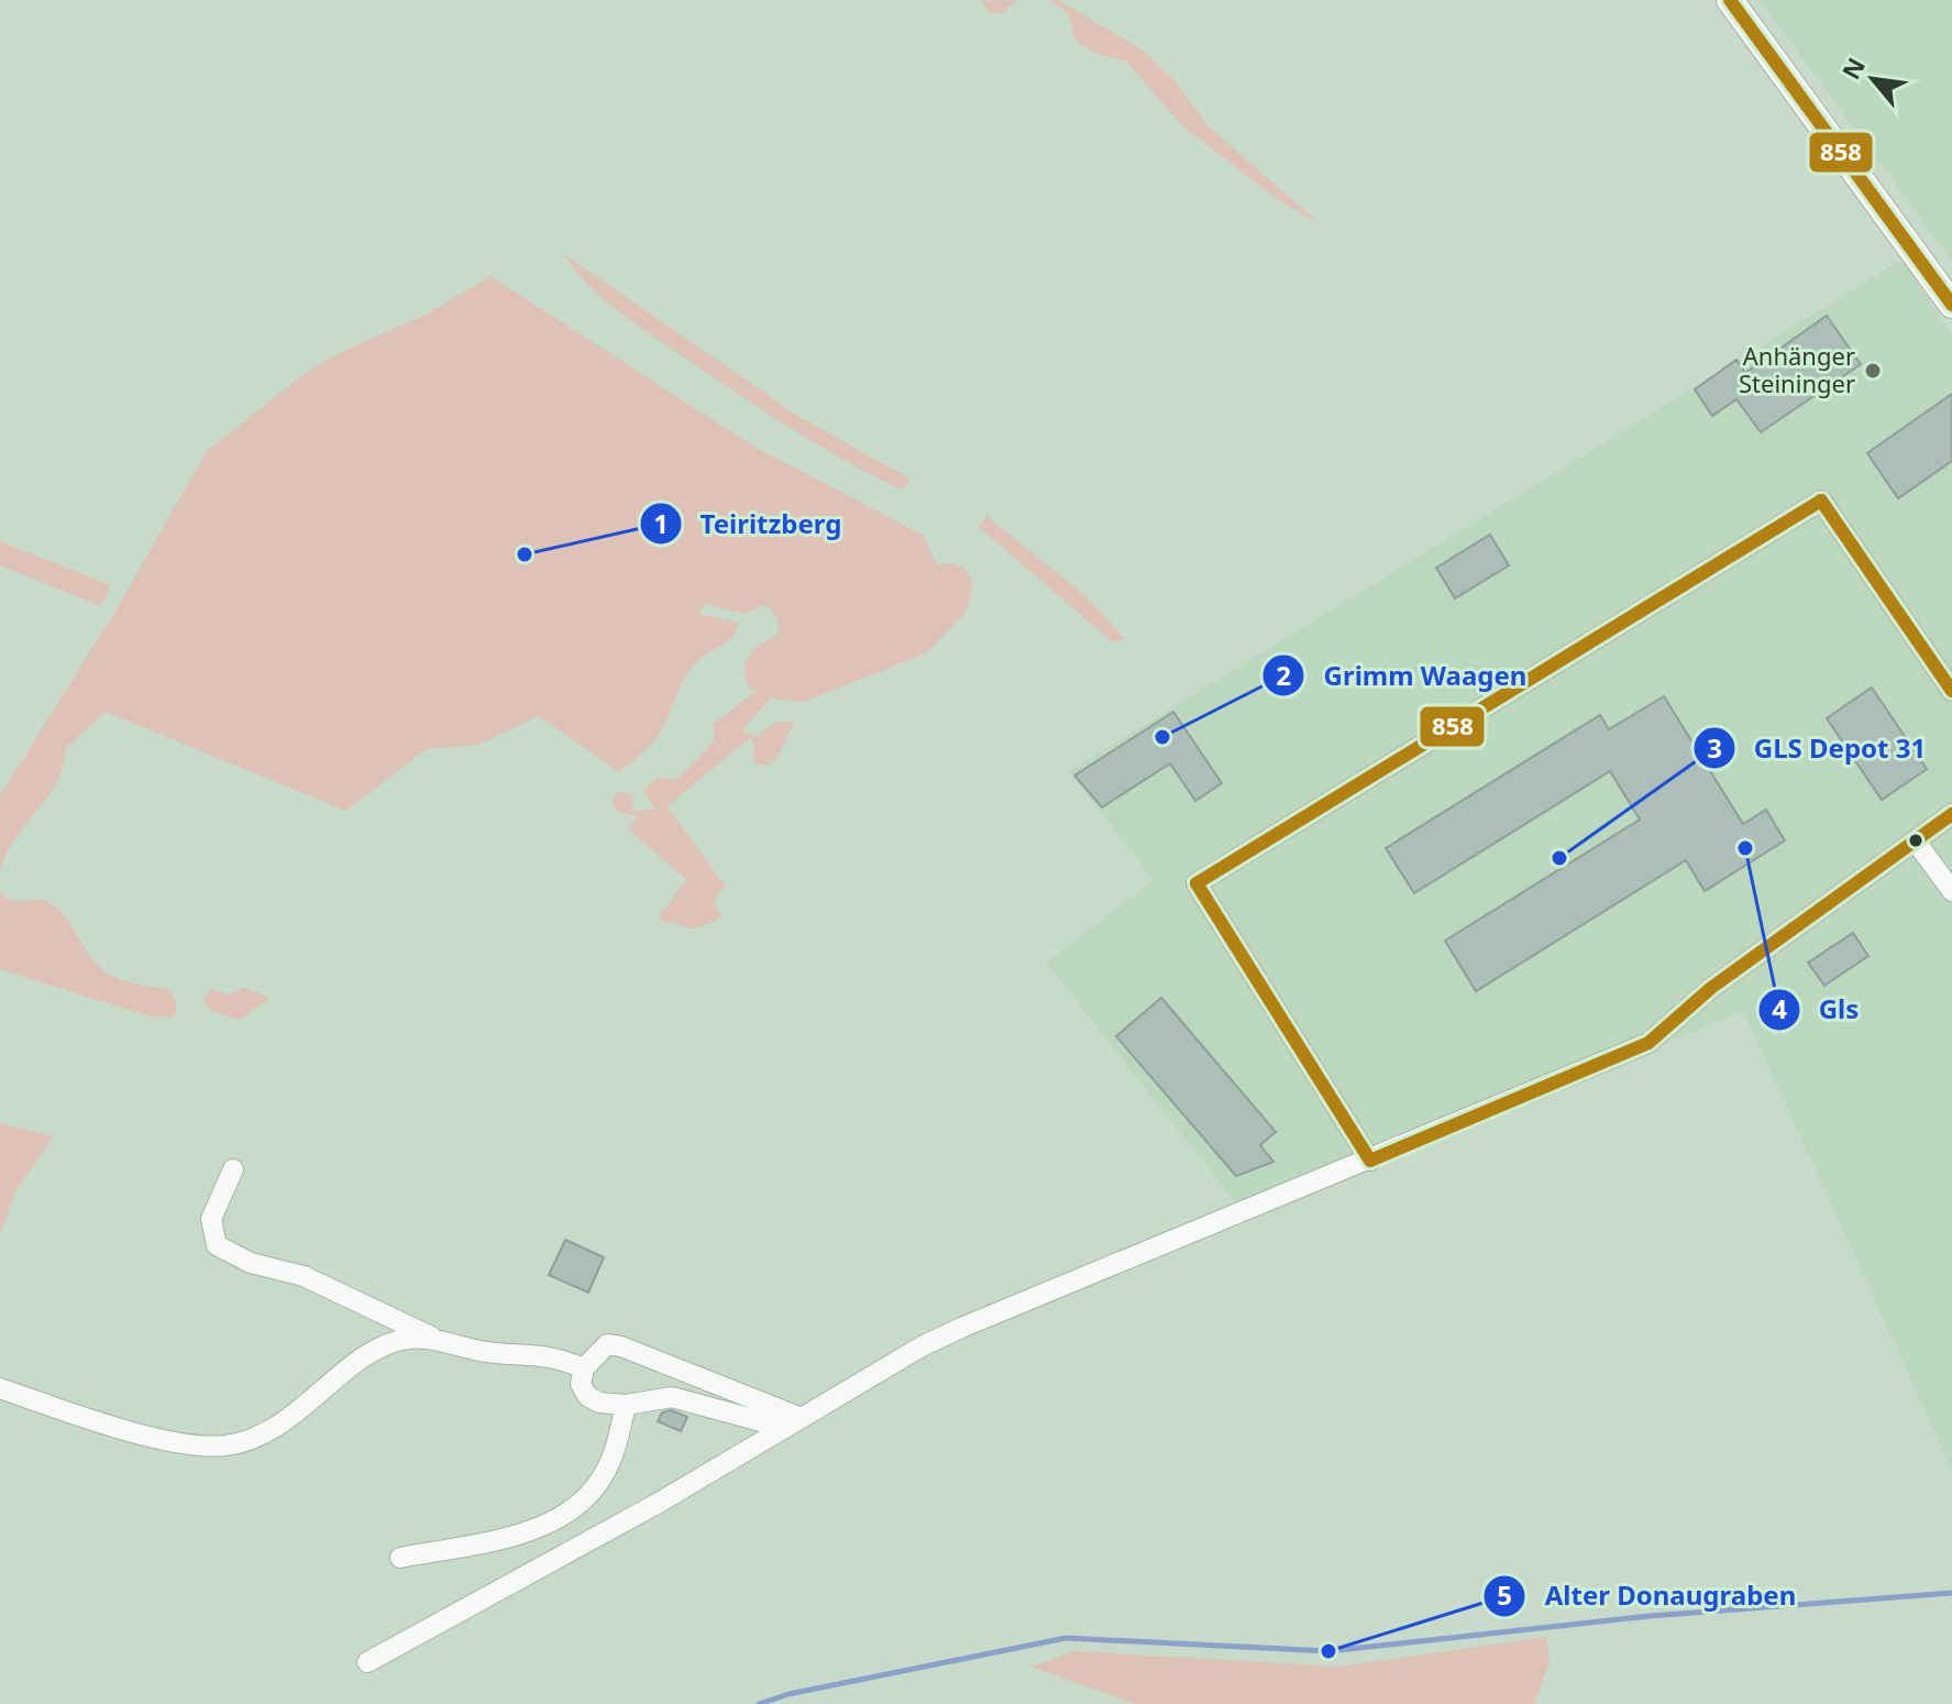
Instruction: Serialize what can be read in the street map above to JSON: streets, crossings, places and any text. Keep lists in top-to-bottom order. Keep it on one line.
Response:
{"places":["Anhänger Steininger","Teiritzberg","Grimm Waagen","Gls","GLS Depot 31","Alter Donaugraben"],"lines":["transit line 858"],"north":"top left"}
